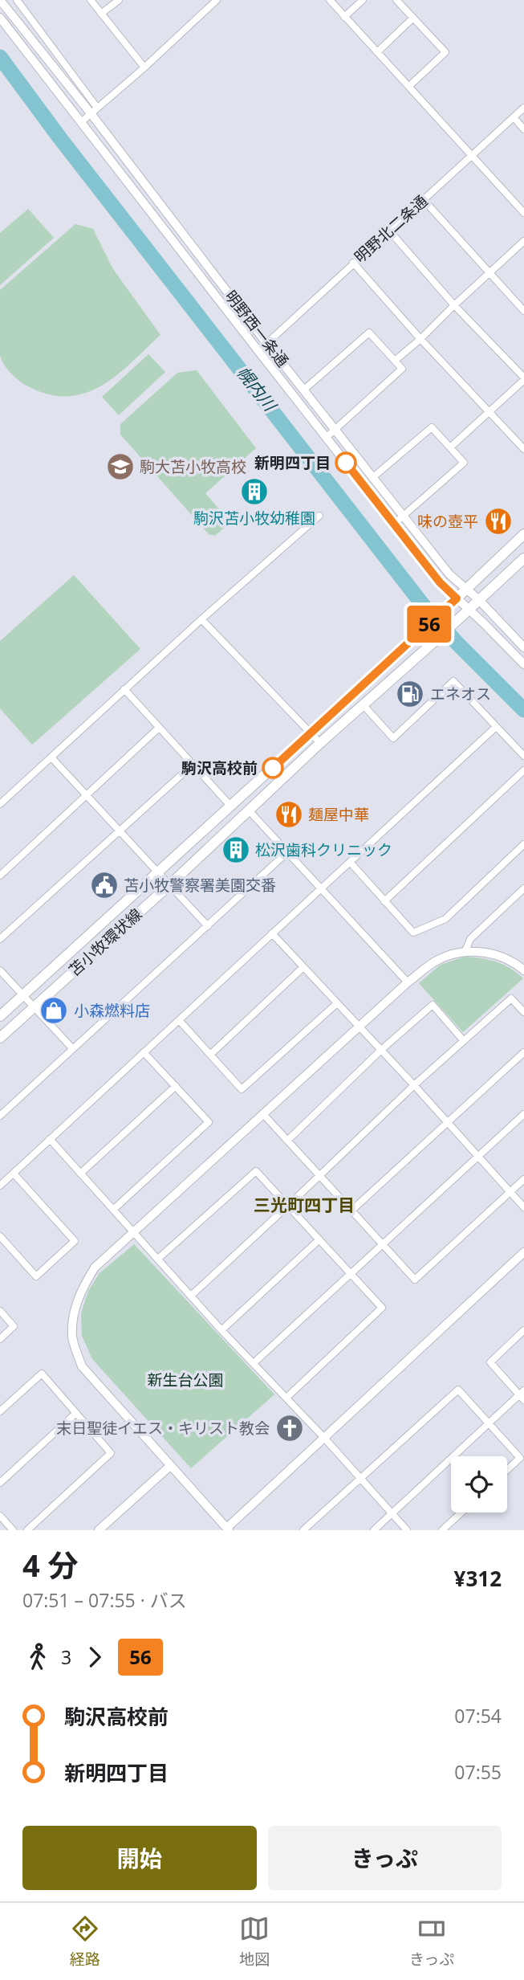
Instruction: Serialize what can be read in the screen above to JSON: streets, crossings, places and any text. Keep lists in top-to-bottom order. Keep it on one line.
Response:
{"streets":{"main road":["苫小牧環状線"],"street":["明野北二条通","明野西一条通"]},"crossings":[["明野北二条通","明野西一条通"],["明野西一条通","苫小牧環状線"]],"districts":["三光町四丁目"],"water":["幌内川"],"parks":["新生台公園"],"places":{"other":["新明四丁目","駒沢高校前"],"school or university":["駒大苫小牧高校"],"building":["駒沢苫小牧幼稚園","松沢歯科クリニック"],"restaurant":["味の壺平","麺屋中華"],"fuel station":["エネオス"],"public building":["苫小牧警察署美園交番"],"shop":["小森燃料店"],"church":["末日聖徒イエス・キリスト教会"]},"lines":["bus line 56"],"page":{"on_map":"56","heading":["4 分","07:51 – 07:55 · バス","¥312"],"legs":["3","56"],"list":[{"name":"駒沢高校前","value":"07:54"},{"name":"新明四丁目","value":"07:55"}],"buttons":["開始","きっぷ"],"tabs":["経路","地図","きっぷ"]}}
